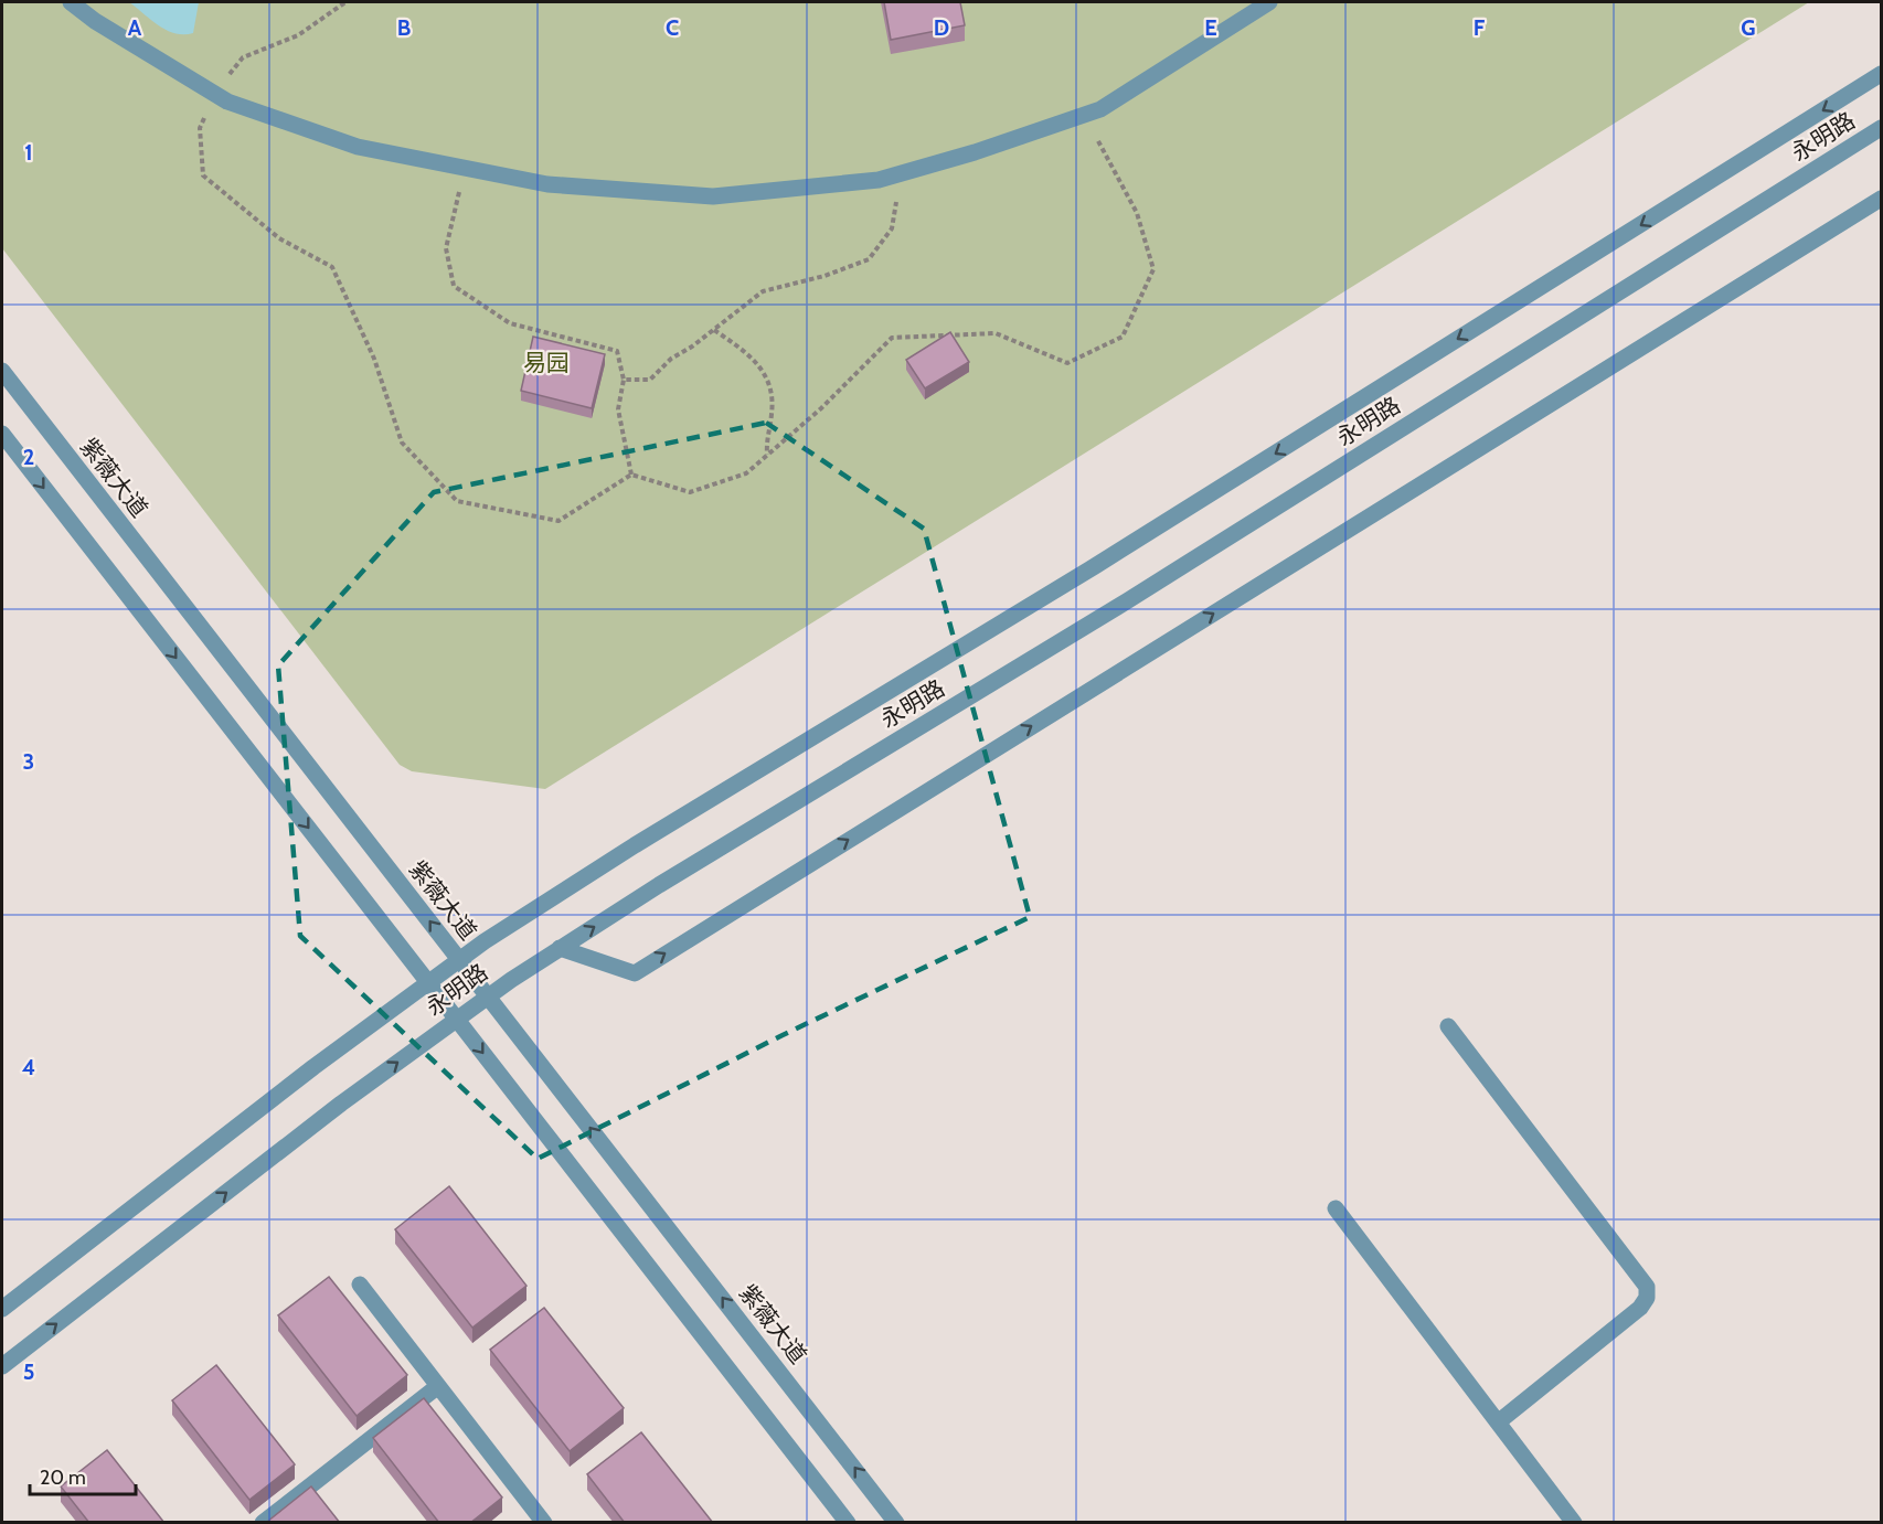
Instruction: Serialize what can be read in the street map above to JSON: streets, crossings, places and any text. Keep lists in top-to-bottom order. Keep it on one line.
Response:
{"streets":{"street":["永明路","紫薇大道"]},"crossings":[["永明路","紫薇大道"]],"parks":["易园"],"scale_bar":"20 m","grid":{"columns":["A","B","C","D","E","F","G"],"rows":["1","2","3","4","5"]}}
